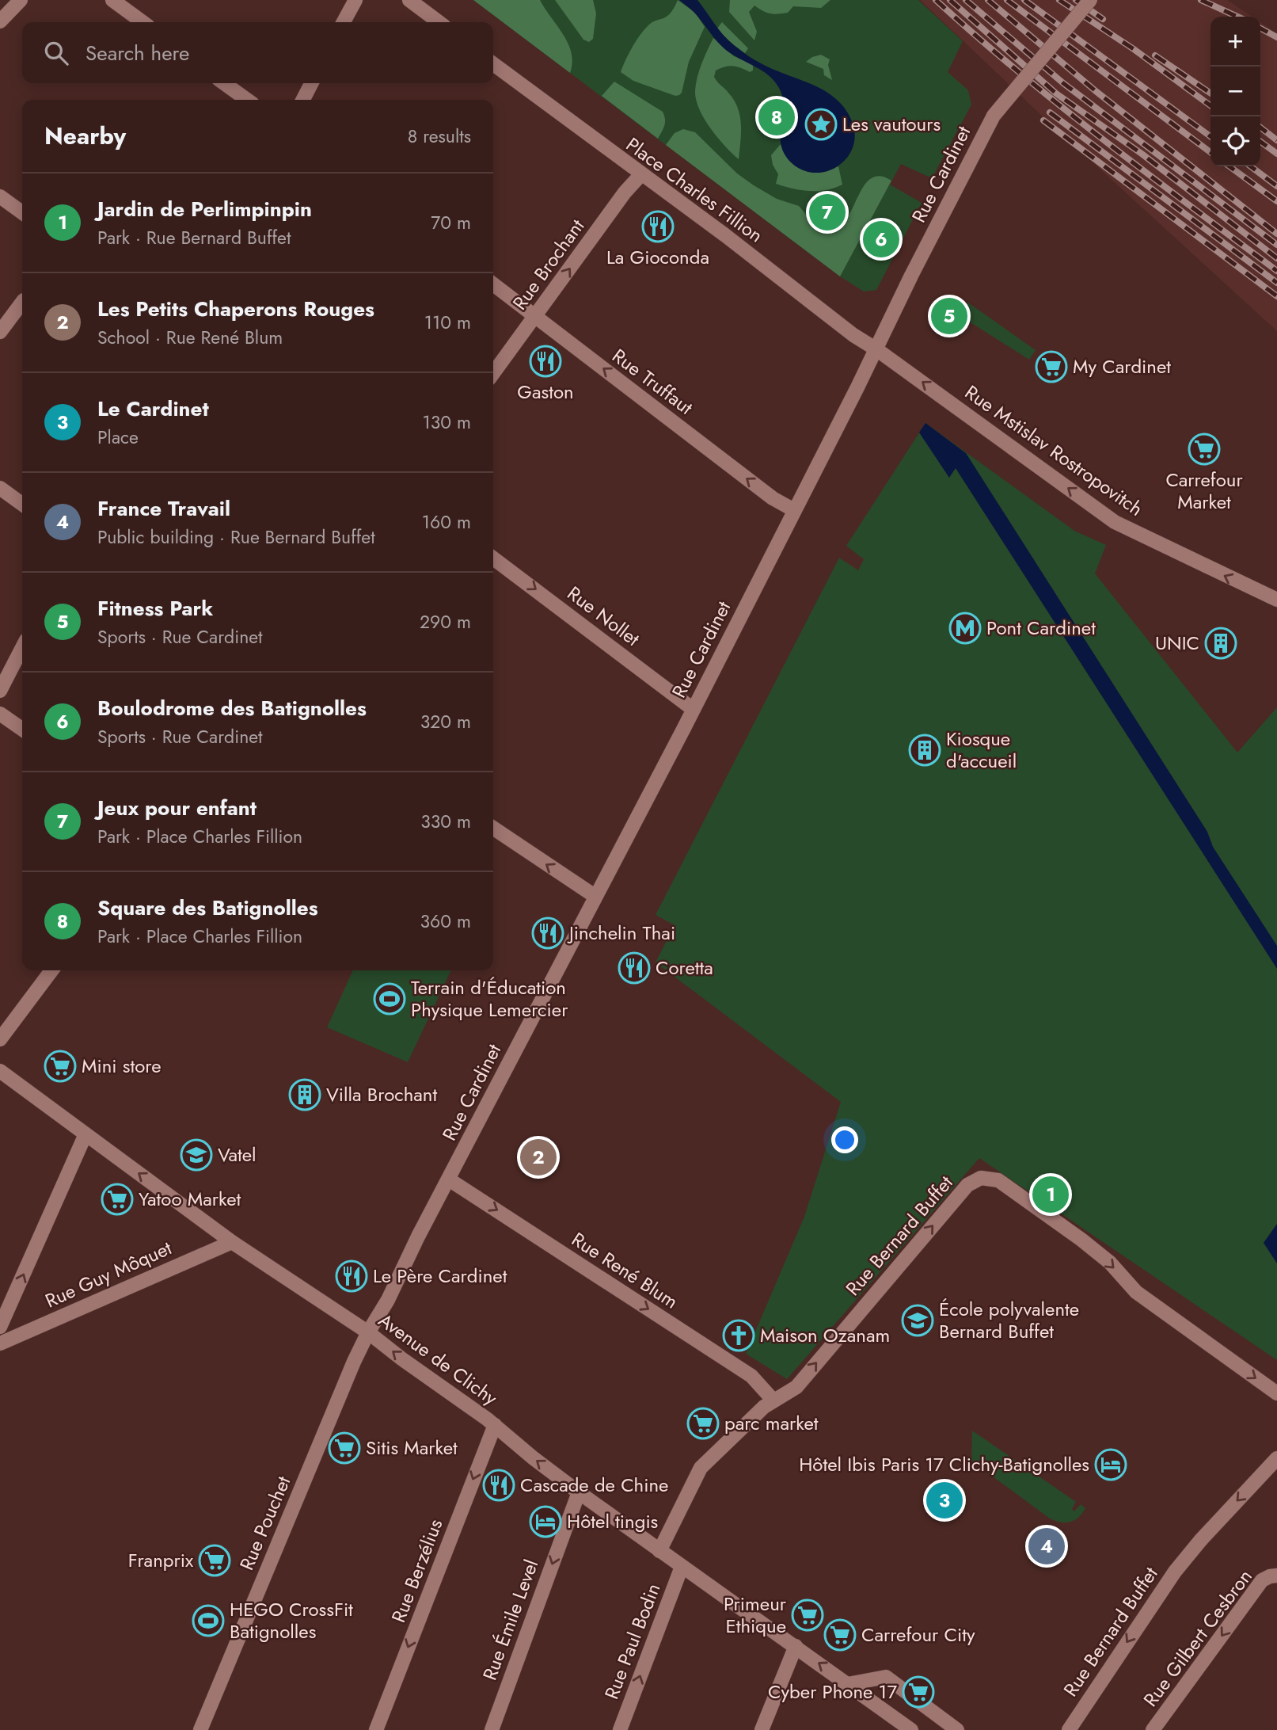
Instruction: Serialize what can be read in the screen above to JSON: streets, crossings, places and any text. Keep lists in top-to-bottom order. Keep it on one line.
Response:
{"streets":{"street":["Rue Cardinet","Place Charles Fillion","Rue Brochant","Rue Truffaut","Rue Mstislav Rostropovitch","Rue Nollet","Rue Bernard Buffet","Rue René Blum","Rue Guy Môquet","Avenue de Clichy","Rue Pouchet","Rue Berzélius","Rue Émile Level","Rue Gilbert Cesbron","Rue Paul Bodin"]},"crossings":[["Rue Cardinet","Place Charles Fillion"],["Rue Cardinet","Rue Truffaut"],["Rue Cardinet","Rue Mstislav Rostropovitch"],["Rue Cardinet","Rue Nollet"],["Rue Cardinet","Rue René Blum"],["Rue Cardinet","Avenue de Clichy"],["Rue Cardinet","Rue Pouchet"],["Place Charles Fillion","Rue Brochant"],["Place Charles Fillion","Rue Mstislav Rostropovitch"],["Rue Brochant","Rue Truffaut"],["Rue Bernard Buffet","Rue René Blum"],["Rue Bernard Buffet","Avenue de Clichy"],["Rue Guy Môquet","Avenue de Clichy"],["Avenue de Clichy","Rue Pouchet"],["Avenue de Clichy","Rue Berzélius"],["Avenue de Clichy","Rue Émile Level"],["Avenue de Clichy","Rue Paul Bodin"]],"one_way":["Rue Brochant","Rue Truffaut","Rue Mstislav Rostropovitch","Rue Nollet","Rue René Blum","Avenue de Clichy","Rue Berzélius","Rue Émile Level","Rue Gilbert Cesbron","Rue Paul Bodin"],"places":{"place":["Les vautours"],"restaurant":["La Gioconda","Gaston","Jinchelin Thai","Coretta","Le Père Cardinet","Cascade de Chine"],"supermarket":["My Cardinet","Carrefour Market","Mini store","Yatoo Market","parc market","Sitis Market","Franprix","Primeur Ethique","Carrefour City","Cyber Phone 17"],"metro station":["Pont Cardinet"],"building":["UNIC","Kiosque d'accueil","Villa Brochant"],"sports":["Terrain d'Éducation Physique Lemercier","HEGO CrossFit Batignolles"],"school or university":["Vatel","École polyvalente Bernard Buffet"],"church":["Maison Ozanam"],"hotel":["Hôtel Ibis Paris 17 Clichy-Batignolles","Hôtel tingis"]},"page":{"map_buttons":["+","−"],"search":"Search here","pins":["8","7","6","5","2","1","3","4"],"heading":["Nearby","8 results"],"list":[{"mark":"1","name":"Jardin de Perlimpinpin","note":"Park · Rue Bernard Buffet","value":"70 m"},{"mark":"2","name":"Les Petits Chaperons Rouges","note":"School · Rue René Blum","value":"110 m"},{"mark":"3","name":"Le Cardinet","note":"Place","value":"130 m"},{"mark":"4","name":"France Travail","note":"Public building · Rue Bernard Buffet","value":"160 m"},{"mark":"5","name":"Fitness Park","note":"Sports · Rue Cardinet","value":"290 m"},{"mark":"6","name":"Boulodrome des Batignolles","note":"Sports · Rue Cardinet","value":"320 m"},{"mark":"7","name":"Jeux pour enfant","note":"Park · Place Charles Fillion","value":"330 m"},{"mark":"8","name":"Square des Batignolles","note":"Park · Place Charles Fillion","value":"360 m"}]}}
